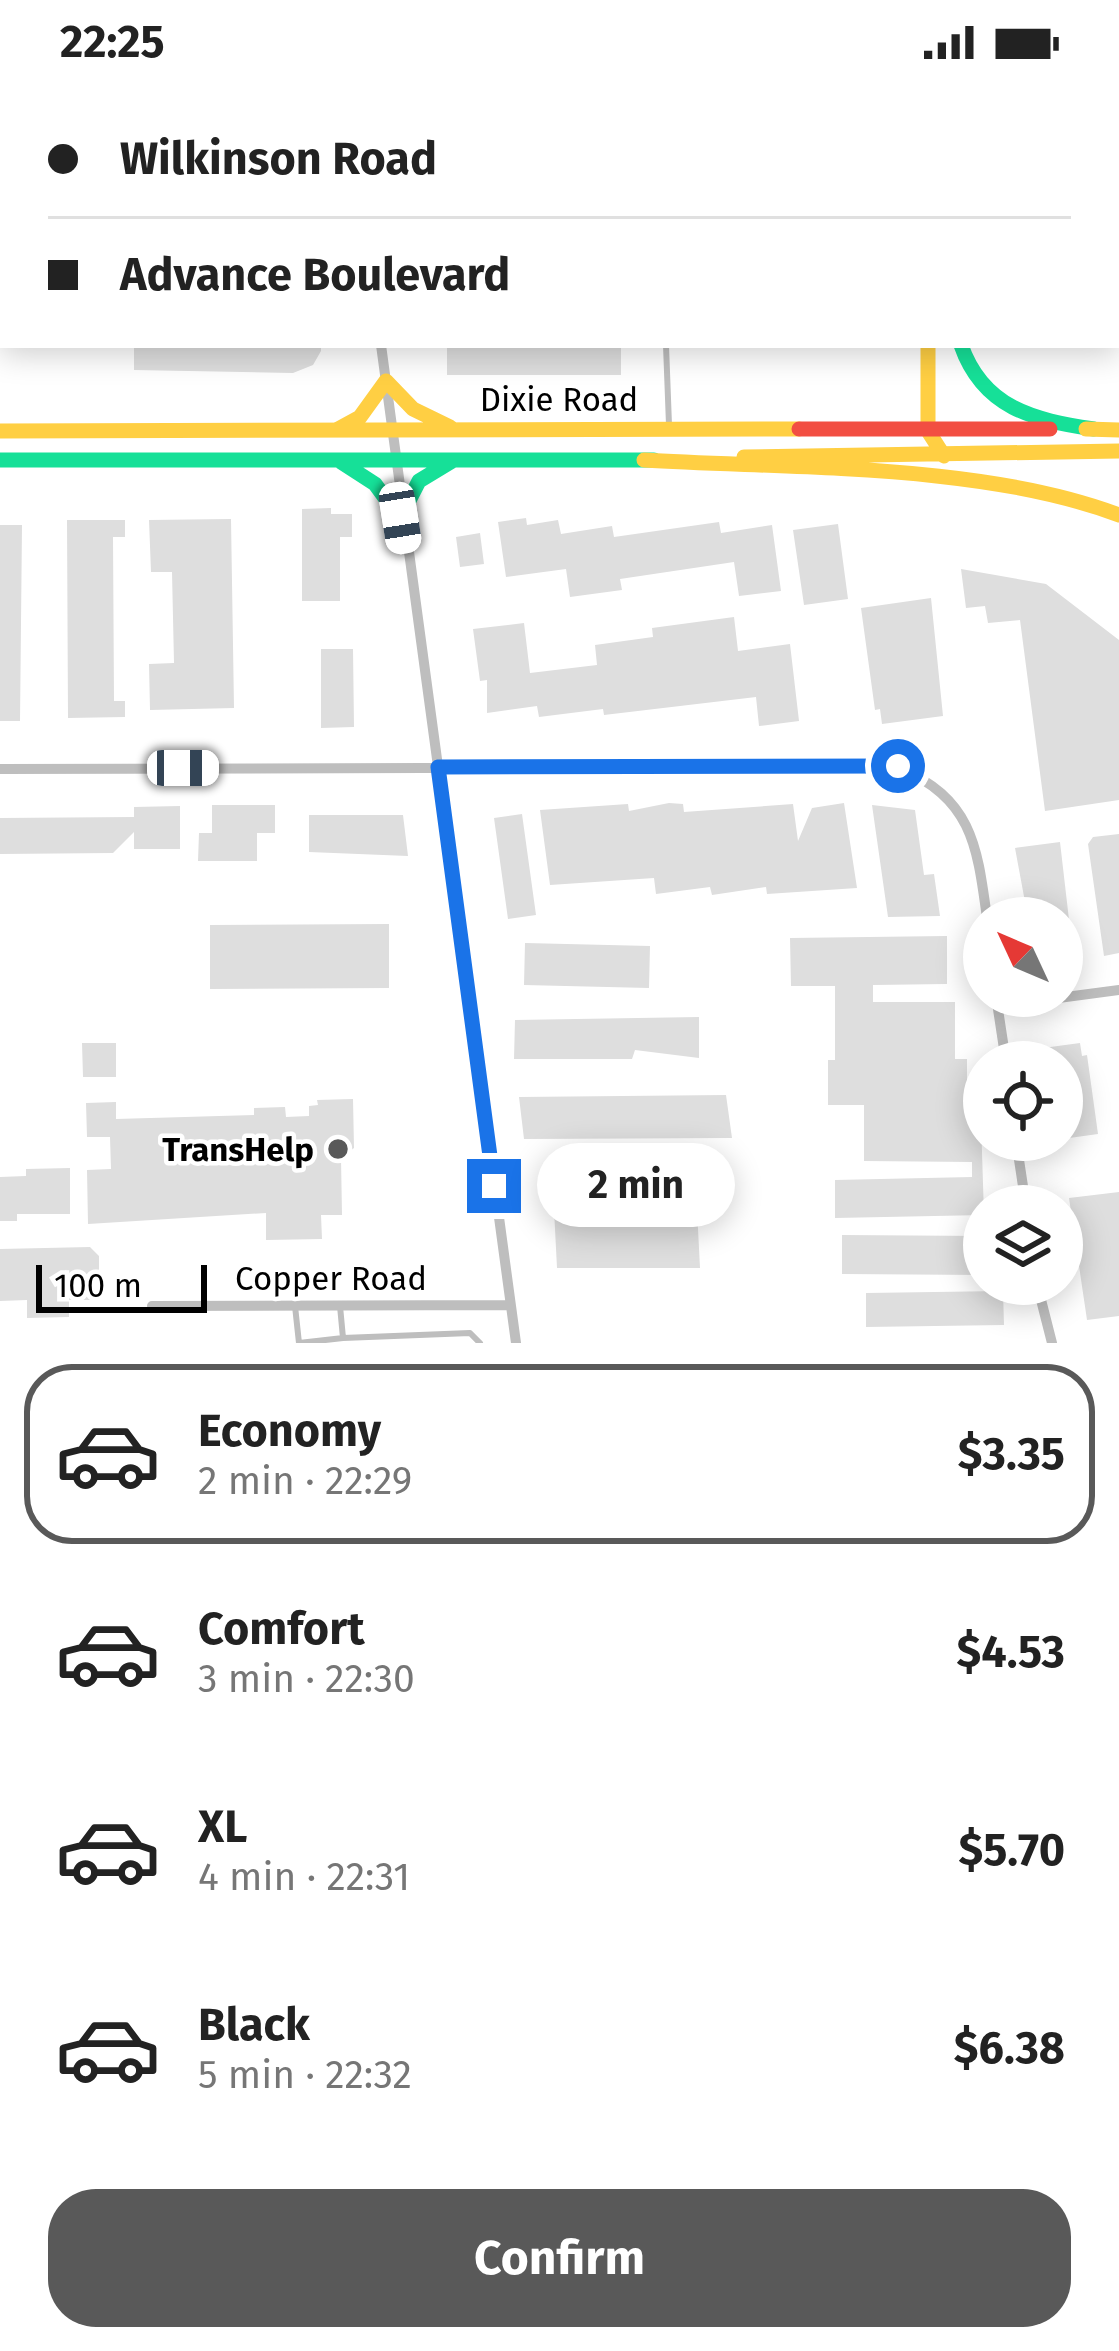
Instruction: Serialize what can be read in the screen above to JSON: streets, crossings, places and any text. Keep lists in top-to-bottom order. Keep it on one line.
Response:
{"streets":{"main road":["Dixie Road"],"street":["Copper Road"]},"places":["TransHelp"],"scale_bar":"100 m","north":"top left","page":{"status":"22:25","banner":["Wilkinson Road","Advance Boulevard"],"bubble":"2 min","scale":"100 m","list":[{"name":"Economy","note":"2 min · 22:29","value":"$3.35"},{"name":"Comfort","note":"3 min · 22:30","value":"$4.53"},{"name":"XL","note":"4 min · 22:31","value":"$5.70"},{"name":"Black","note":"5 min · 22:32","value":"$6.38"}],"buttons":"Confirm"}}
